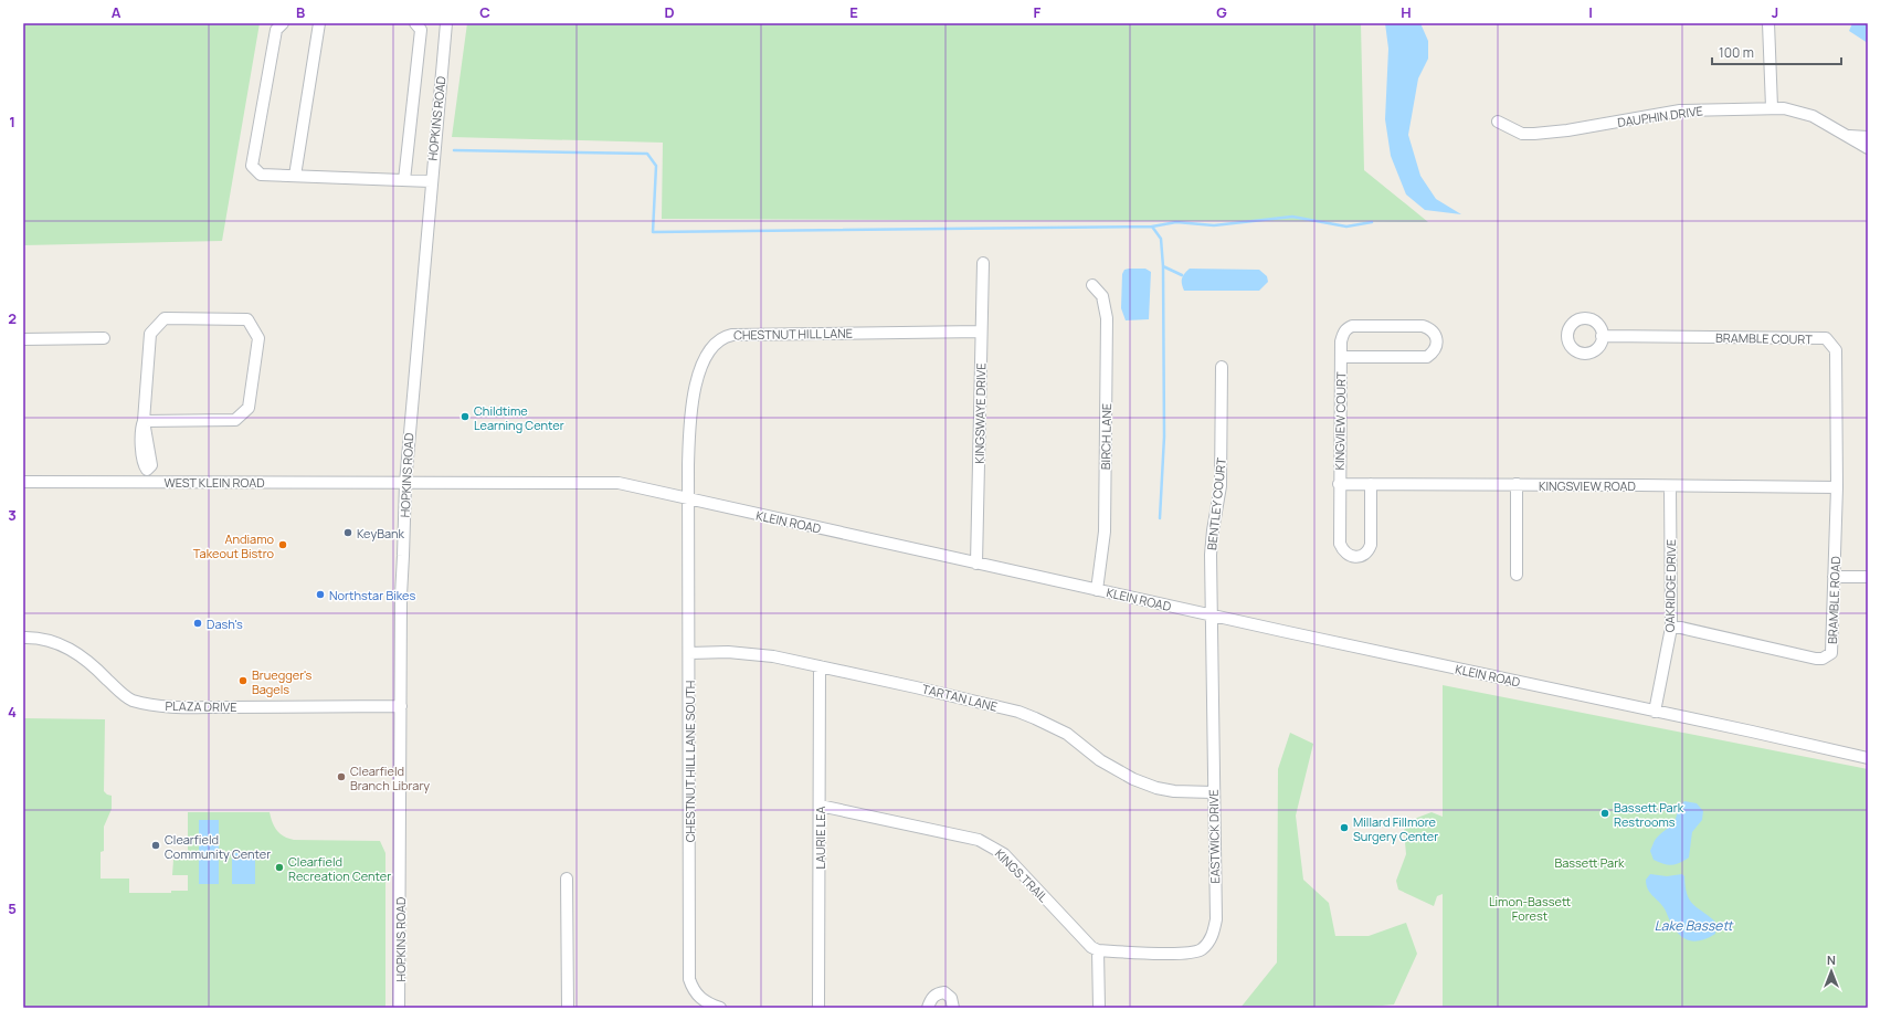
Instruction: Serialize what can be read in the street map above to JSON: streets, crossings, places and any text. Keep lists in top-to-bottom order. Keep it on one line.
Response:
{"streets":{"street":["DAUPHIN DRIVE","HOPKINS ROAD","CHESTNUT HILL LANE","BRAMBLE COURT","KINGSWAYE DRIVE","KINGVIEW COURT","BIRCH LANE","WEST KLEIN ROAD","KINGSVIEW ROAD","BENTLEY COURT","KLEIN ROAD","OAKRIDGE DRIVE","BRAMBLE ROAD","TARTAN LANE","PLAZA DRIVE","CHESTNUT HILL LANE SOUTH","EASTWICK DRIVE","LAURIE LEA","KINGS TRAIL"]},"crossings":[["HOPKINS ROAD","WEST KLEIN ROAD"],["HOPKINS ROAD","KLEIN ROAD"],["HOPKINS ROAD","PLAZA DRIVE"],["CHESTNUT HILL LANE","KINGSWAYE DRIVE"],["CHESTNUT HILL LANE","KLEIN ROAD"],["CHESTNUT HILL LANE","CHESTNUT HILL LANE SOUTH"],["BRAMBLE COURT","KINGSVIEW ROAD"],["BRAMBLE COURT","BRAMBLE ROAD"],["KINGSWAYE DRIVE","KLEIN ROAD"],["KINGVIEW COURT","KINGSVIEW ROAD"],["BIRCH LANE","KLEIN ROAD"],["WEST KLEIN ROAD","KLEIN ROAD"],["KINGSVIEW ROAD","OAKRIDGE DRIVE"],["KINGSVIEW ROAD","BRAMBLE ROAD"],["BENTLEY COURT","KLEIN ROAD"],["BENTLEY COURT","EASTWICK DRIVE"],["KLEIN ROAD","OAKRIDGE DRIVE"],["KLEIN ROAD","CHESTNUT HILL LANE SOUTH"],["KLEIN ROAD","EASTWICK DRIVE"],["OAKRIDGE DRIVE","BRAMBLE ROAD"],["TARTAN LANE","CHESTNUT HILL LANE SOUTH"],["TARTAN LANE","EASTWICK DRIVE"],["TARTAN LANE","LAURIE LEA"],["EASTWICK DRIVE","KINGS TRAIL"],["LAURIE LEA","KINGS TRAIL"]],"water":["Lake Bassett"],"parks":["Bassett Park","Limon-Bassett Forest"],"places":["Childtime Learning Center","KeyBank","Andiamo Takeout Bistro","Northstar Bikes","Dash's","Bruegger's Bagels","Clearfield Branch Library","Bassett Park Restrooms","Millard Fillmore Surgery Center","Clearfield Community Center","Clearfield Recreation Center"],"scale_bar":"100 m","north":"top","grid":{"columns":["A","B","C","D","E","F","G","H","I","J"],"rows":["1","2","3","4","5"]}}
